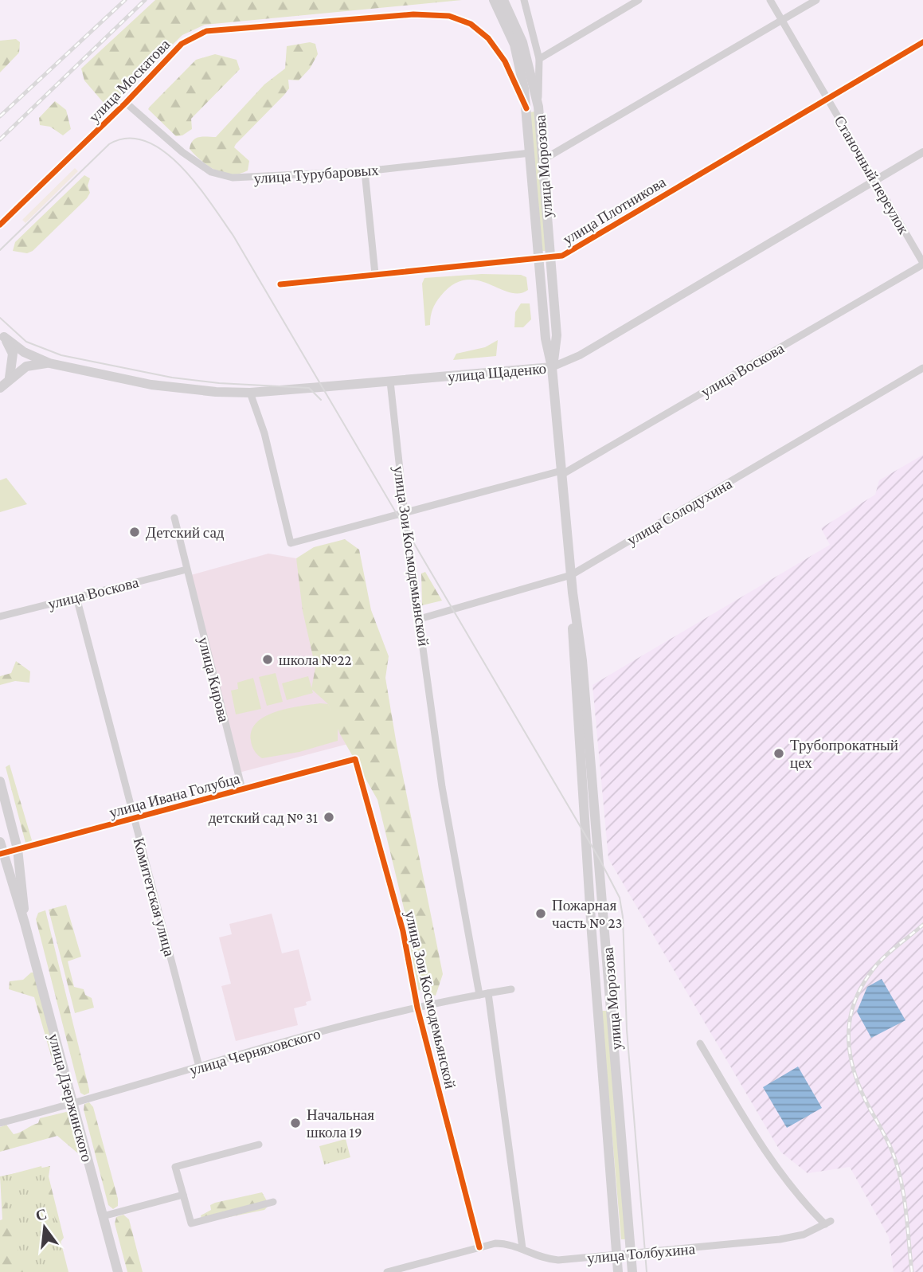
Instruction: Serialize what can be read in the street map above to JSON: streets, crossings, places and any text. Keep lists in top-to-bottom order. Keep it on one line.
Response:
{"streets":{"main road":["улица Морозова","улица Щаденко","улица Дзержинского"],"street":["улица Москатова","улица Турубаровых","Станочный переулок","улица Плотникова","улица Воскова","улица Солодухина","улица Зои Космодемьянской","улица Кирова","улица Ивана Голубца","Комитетская улица","улица Черняховского","улица Толбухина"]},"crossings":[["улица Москатова","улица Морозова"],["улица Москатова","улица Турубаровых"],["улица Морозова","улица Турубаровых"],["улица Морозова","улица Плотникова"],["улица Морозова","улица Воскова"],["улица Морозова","улица Щаденко"],["улица Морозова","улица Солодухина"],["улица Морозова","улица Толбухина"],["Станочный переулок","улица Плотникова"],["Станочный переулок","улица Воскова"],["Станочный переулок","улица Щаденко"],["улица Воскова","улица Щаденко"],["улица Воскова","улица Зои Космодемьянской"],["улица Воскова","улица Кирова"],["улица Воскова","Комитетская улица"],["улица Щаденко","улица Зои Космодемьянской"],["улица Солодухина","улица Зои Космодемьянской"],["улица Зои Космодемьянской","улица Ивана Голубца"],["улица Зои Космодемьянской","улица Черняховского"],["улица Зои Космодемьянской","улица Толбухина"],["улица Кирова","улица Ивана Голубца"],["улица Ивана Голубца","Комитетская улица"],["улица Ивана Голубца","улица Дзержинского"],["Комитетская улица","улица Черняховского"],["улица Черняховского","улица Дзержинского"]],"places":["Детский сад","школа №22","Трубопрокатный цех","детский сад № 31","Пожарная часть № 23","Начальная школа 19"],"north":"top"}
